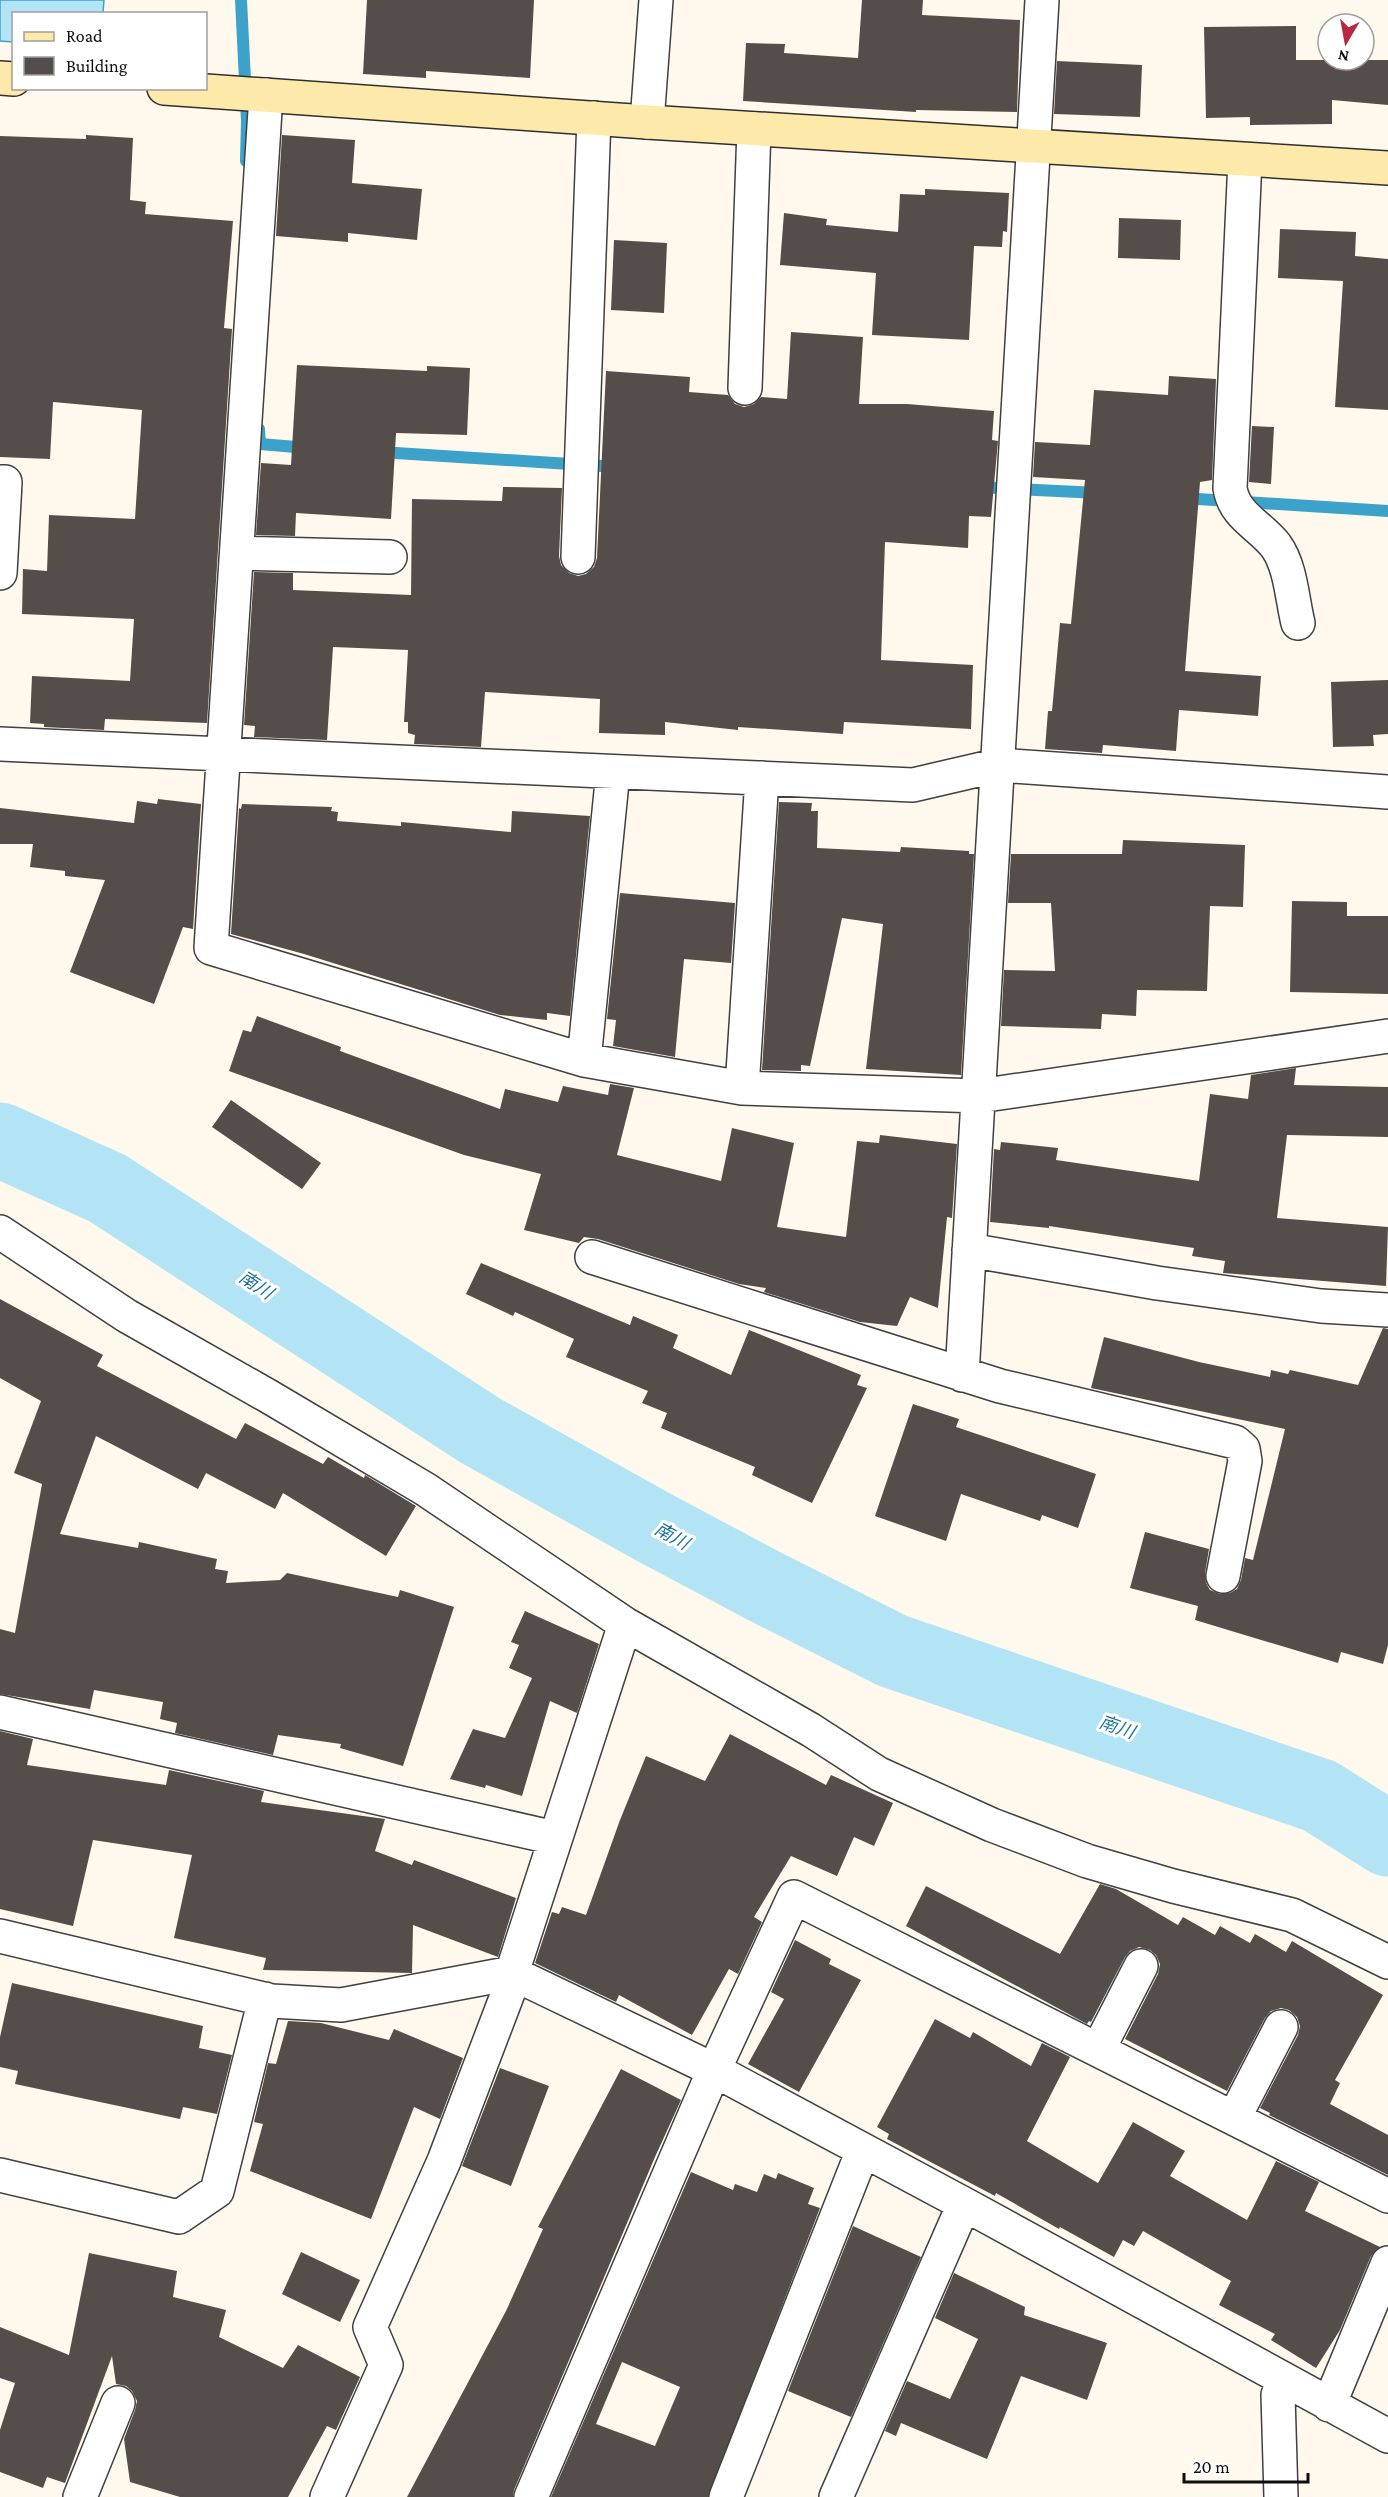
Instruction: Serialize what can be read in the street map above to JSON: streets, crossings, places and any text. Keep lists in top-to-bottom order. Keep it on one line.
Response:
{"water":["南川"],"legend":["Road","Building"],"scale_bar":"20 m","north":"bottom"}
